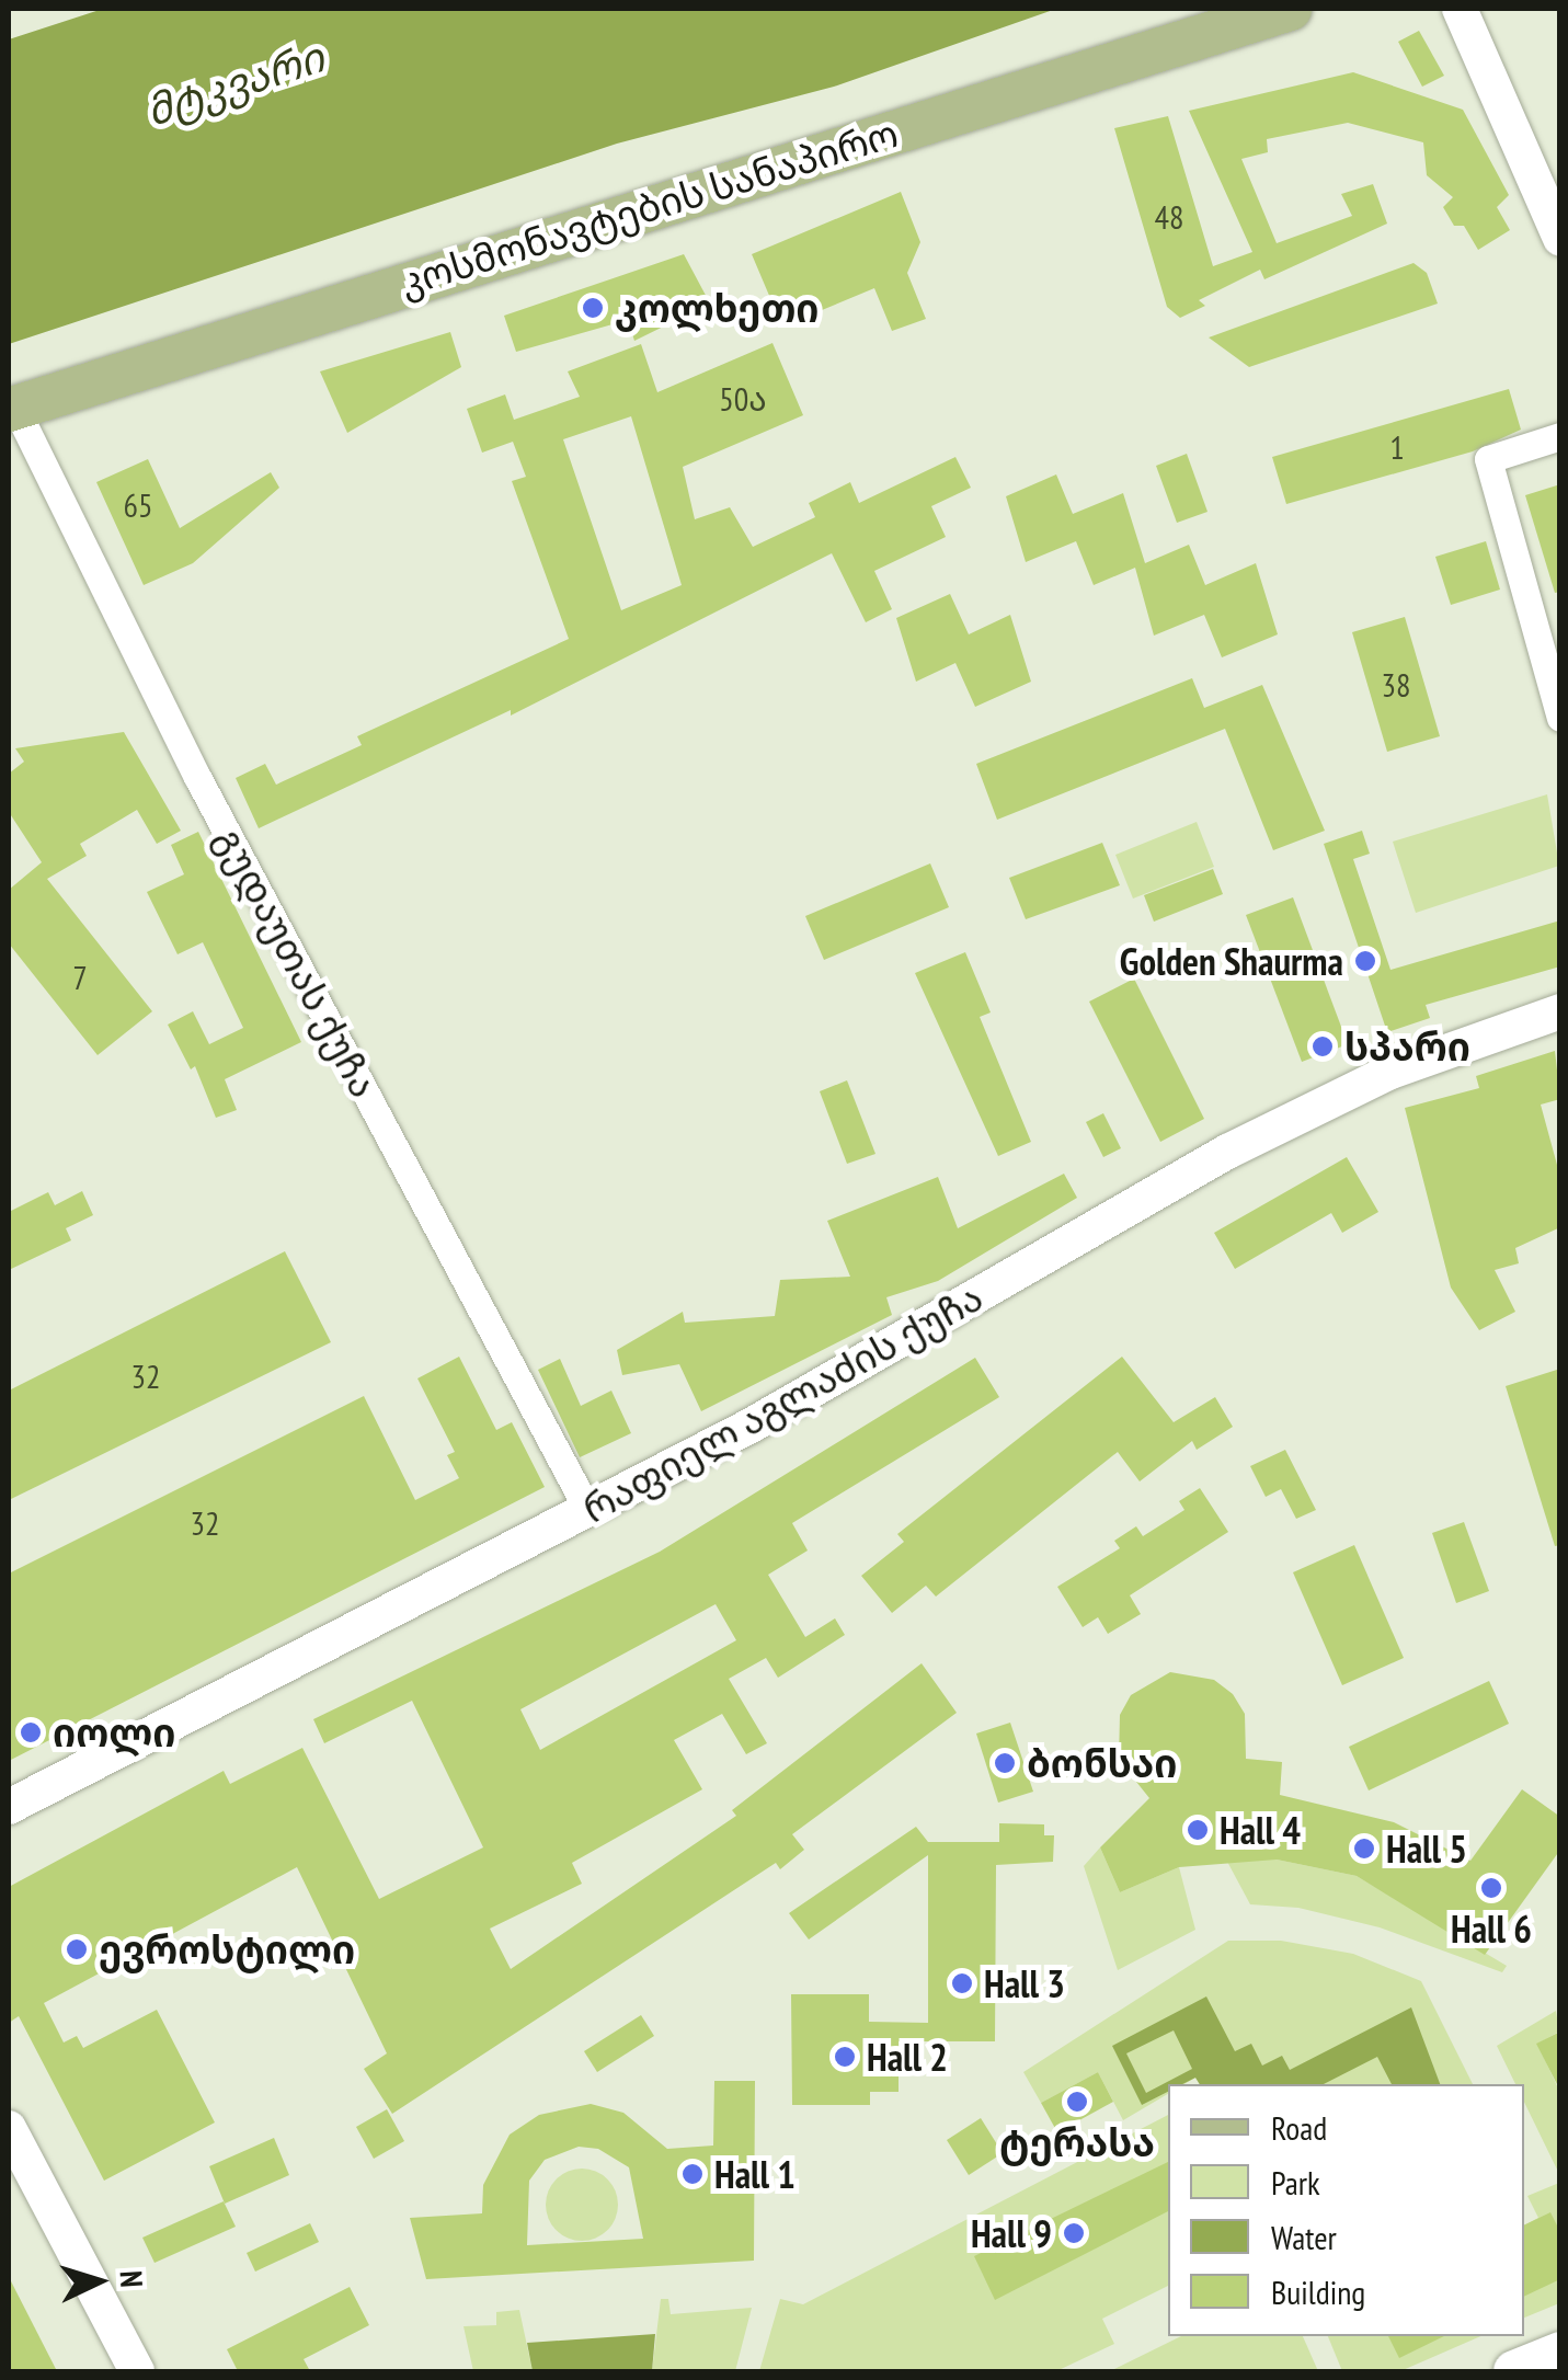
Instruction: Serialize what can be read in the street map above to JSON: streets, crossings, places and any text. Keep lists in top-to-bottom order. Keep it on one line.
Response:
{"streets":{"main road":["კოსმონავტების სანაპირო"],"street":["გუდაუთას ქუჩა","რაფიელ აგლაძის ქუჩა"]},"crossings":[["კოსმონავტების სანაპირო","გუდაუთას ქუჩა"],["გუდაუთას ქუჩა","რაფიელ აგლაძის ქუჩა"]],"water":["მტკვარი"],"places":["კოლხეთი","Golden Shaurma","სპარი","იოლი","ბონსაი","Hall 4","Hall 5","Hall 6","ევროსტილი","Hall 3","Hall 2","ტერასა","Hall 1","Hall 9"],"house_numbers":["48","50ა","1","65","38","7","32","32"],"legend":["Road","Park","Water","Building"],"north":"right"}
